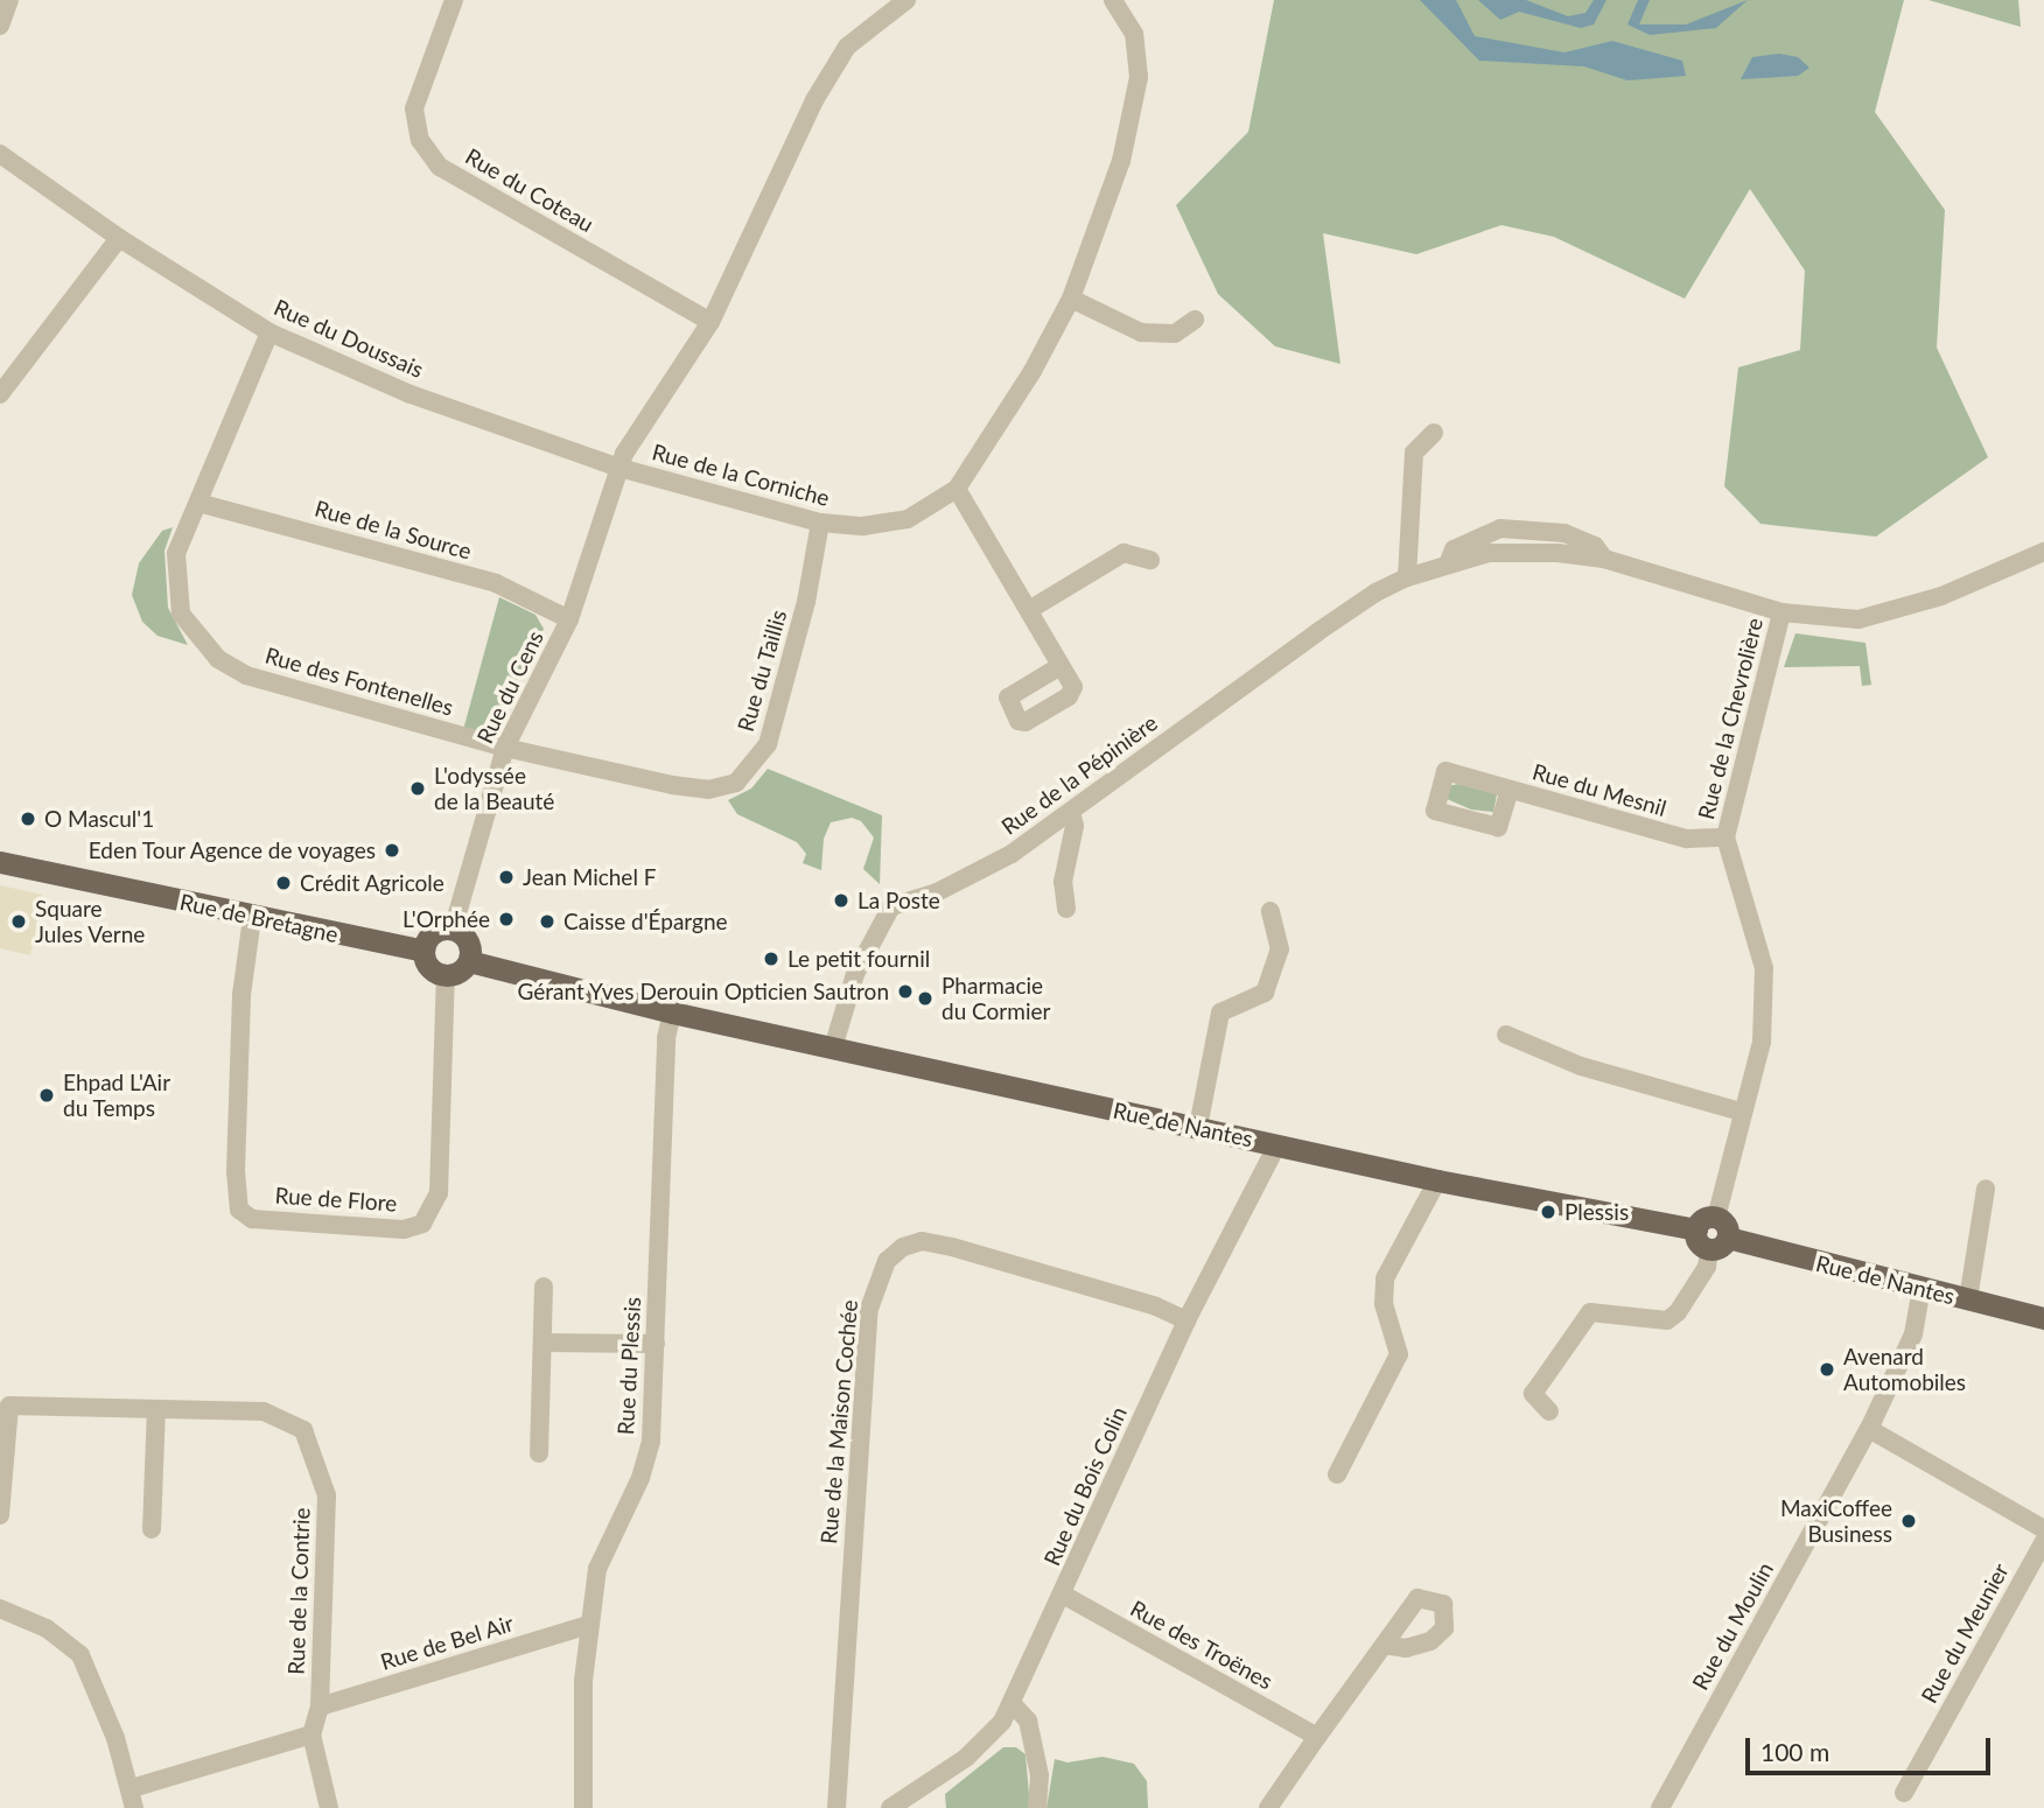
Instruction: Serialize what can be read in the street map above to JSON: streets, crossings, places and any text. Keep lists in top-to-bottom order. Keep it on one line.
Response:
{"streets":{"main road":["Rue de Bretagne","Rue de Nantes"],"street":["Rue du Coteau","Rue du Doussais","Rue de la Corniche","Rue de la Source","Rue du Taillis","Rue des Fontenelles","Rue du Cens","Rue de la Chevrolière","Rue de la Pépinière","Rue du Mesnil","Rue de Flore","Rue du Plessis","Rue de la Maison Cochée","Rue du Bois Colin","Rue de la Contrie","Rue du Moulin","Rue du Meunier","Rue de Bel Air","Rue des Troënes"]},"crossings":[["Rue du Coteau","Rue de la Corniche"],["Rue du Doussais","Rue de la Corniche"],["Rue du Doussais","Rue des Fontenelles"],["Rue du Doussais","Rue du Cens"],["Rue de la Corniche","Rue du Taillis"],["Rue de la Corniche","Rue du Cens"],["Rue de la Source","Rue des Fontenelles"],["Rue de la Source","Rue du Cens"],["Rue du Taillis","Rue des Fontenelles"],["Rue du Taillis","Rue du Cens"],["Rue des Fontenelles","Rue du Cens"],["Rue du Cens","Rue de Bretagne"],["Rue du Cens","Rue de Flore"],["Rue de la Chevrolière","Rue de la Pépinière"],["Rue de la Chevrolière","Rue du Mesnil"],["Rue de la Chevrolière","Rue de Nantes"],["Rue de la Pépinière","Rue de Nantes"],["Rue de Bretagne","Rue de Flore"],["Rue de Nantes","Rue du Plessis"],["Rue de Nantes","Rue du Bois Colin"],["Rue de Nantes","Rue du Moulin"],["Rue du Plessis","Rue de Bel Air"],["Rue de la Maison Cochée","Rue du Bois Colin"],["Rue du Bois Colin","Rue des Troënes"],["Rue de la Contrie","Rue de Bel Air"]],"places":["L'odyssée de la Beauté","O Mascul'1","Eden Tour Agence de voyages","Jean Michel F","Crédit Agricole","La Poste","L'Orphée","Square Jules Verne","Caisse d'Épargne","Le petit fournil","Gérant Yves Derouin Opticien Sautron","Pharmacie du Cormier","Ehpad L'Air du Temps","Plessis","Avenard Automobiles","MaxiCoffee Business"],"scale_bar":"100 m"}
